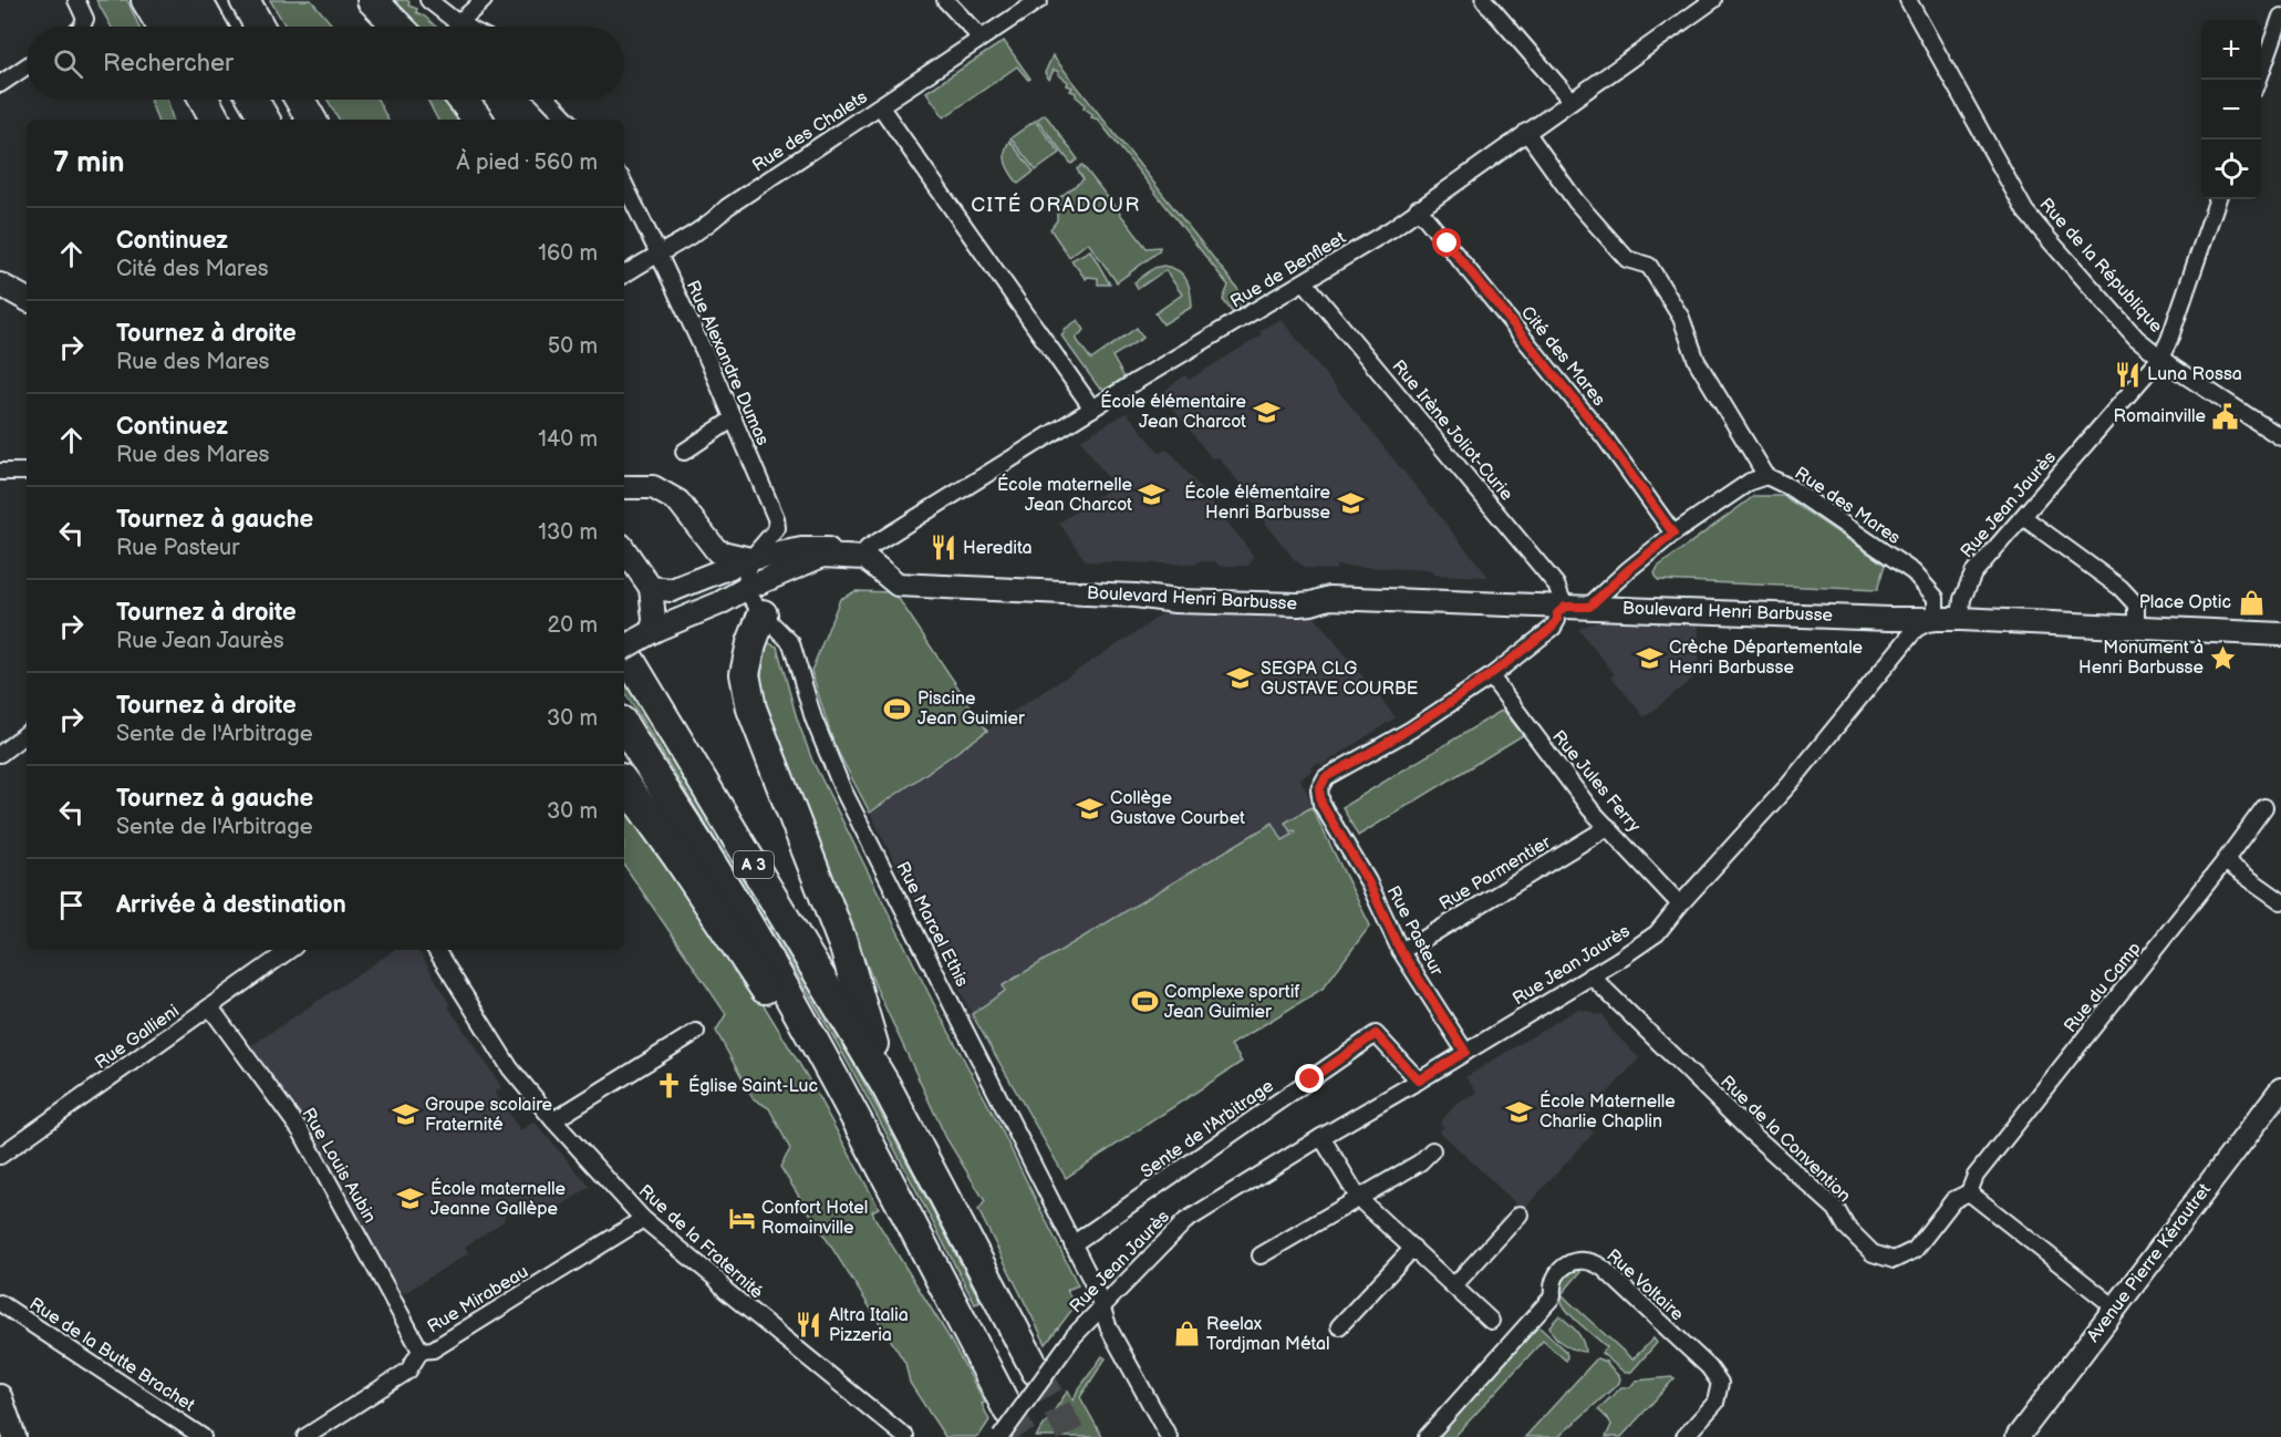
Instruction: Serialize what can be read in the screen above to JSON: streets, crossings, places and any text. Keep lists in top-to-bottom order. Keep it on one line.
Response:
{"streets":{"highway":["A 3"],"street":["Rue des Chalets","Rue de la République","Rue de Benfleet","Cité des Mares","Rue Alexandre Dumas","Rue Irène Joliot-Curie","Rue Jean Jaurès","Rue des Mares","Boulevard Henri Barbusse","Rue Jules Ferry","Rue Parmentier","Rue Marcel Ethis","Rue Pasteur","Rue du Camp","Rue Gallieni","Sente de l'Arbitrage","Rue de la Convention","Rue Louis Aubin","Rue de la Fraternité","Avenue Pierre Kérautret","Rue Voltaire","Rue Mirabeau","Rue de la Butte Brachet"]},"crossings":[["Rue des Chalets","Rue Alexandre Dumas"],["Rue de la République","Rue Jean Jaurès"],["Rue de Benfleet","Cité des Mares"],["Rue de Benfleet","Rue Irène Joliot-Curie"],["Cité des Mares","Rue des Mares"],["Rue Irène Joliot-Curie","Boulevard Henri Barbusse"],["Rue Jean Jaurès","Boulevard Henri Barbusse"],["Rue Jean Jaurès","Rue Jules Ferry"],["Rue Jean Jaurès","A 3"],["Rue Jean Jaurès","Rue Marcel Ethis"],["Rue Jean Jaurès","Rue Pasteur"],["Rue Jean Jaurès","Sente de l'Arbitrage"],["Rue Jean Jaurès","Rue de la Convention"],["Rue des Mares","Boulevard Henri Barbusse"],["Rue Jules Ferry","Rue Parmentier"],["Rue Jules Ferry","Rue Pasteur"],["Rue Parmentier","Rue Pasteur"],["Rue Marcel Ethis","Sente de l'Arbitrage"],["Rue du Camp","Rue de la Convention"],["Rue Gallieni","Rue Louis Aubin"],["Rue Louis Aubin","Rue Mirabeau"],["Rue de la Fraternité","Rue Mirabeau"]],"districts":["CITÉ ORADOUR"],"places":{"restaurant":["Luna Rossa","Heredita","Altra Italia Pizzeria"],"school or university":["École élémentaire Jean Charcot","École maternelle Jean Charcot","École élémentaire Henri Barbusse","Crèche Départementale Henri Barbusse","SEGPA CLG GUSTAVE COURBE","Collège Gustave Courbet","École Maternelle Charlie Chaplin","Groupe scolaire Fraternité","École maternelle Jeanne Gallèpe"],"public building":["Romainville"],"shop":["Place Optic","Reelax Tordjman Métal"],"place":["Monument à Henri Barbusse"],"sports":["Piscine Jean Guimier","Complexe sportif Jean Guimier"],"church":["Église Saint-Luc"],"hotel":["Confort Hotel Romainville"]},"page":{"map_buttons":["+","−"],"search":"Rechercher","heading":["7 min","À pied · 560 m"],"list":[["Continuez","Cité des Mares","160 m"],["Tournez à droite","Rue des Mares","50 m"],["Continuez","Rue des Mares","140 m"],["Tournez à gauche","Rue Pasteur","130 m"],["Tournez à droite","Rue Jean Jaurès","20 m"],["Tournez à droite","Sente de l'Arbitrage","30 m"],["Tournez à gauche","Sente de l'Arbitrage","30 m"],"Arrivée à destination"]}}
